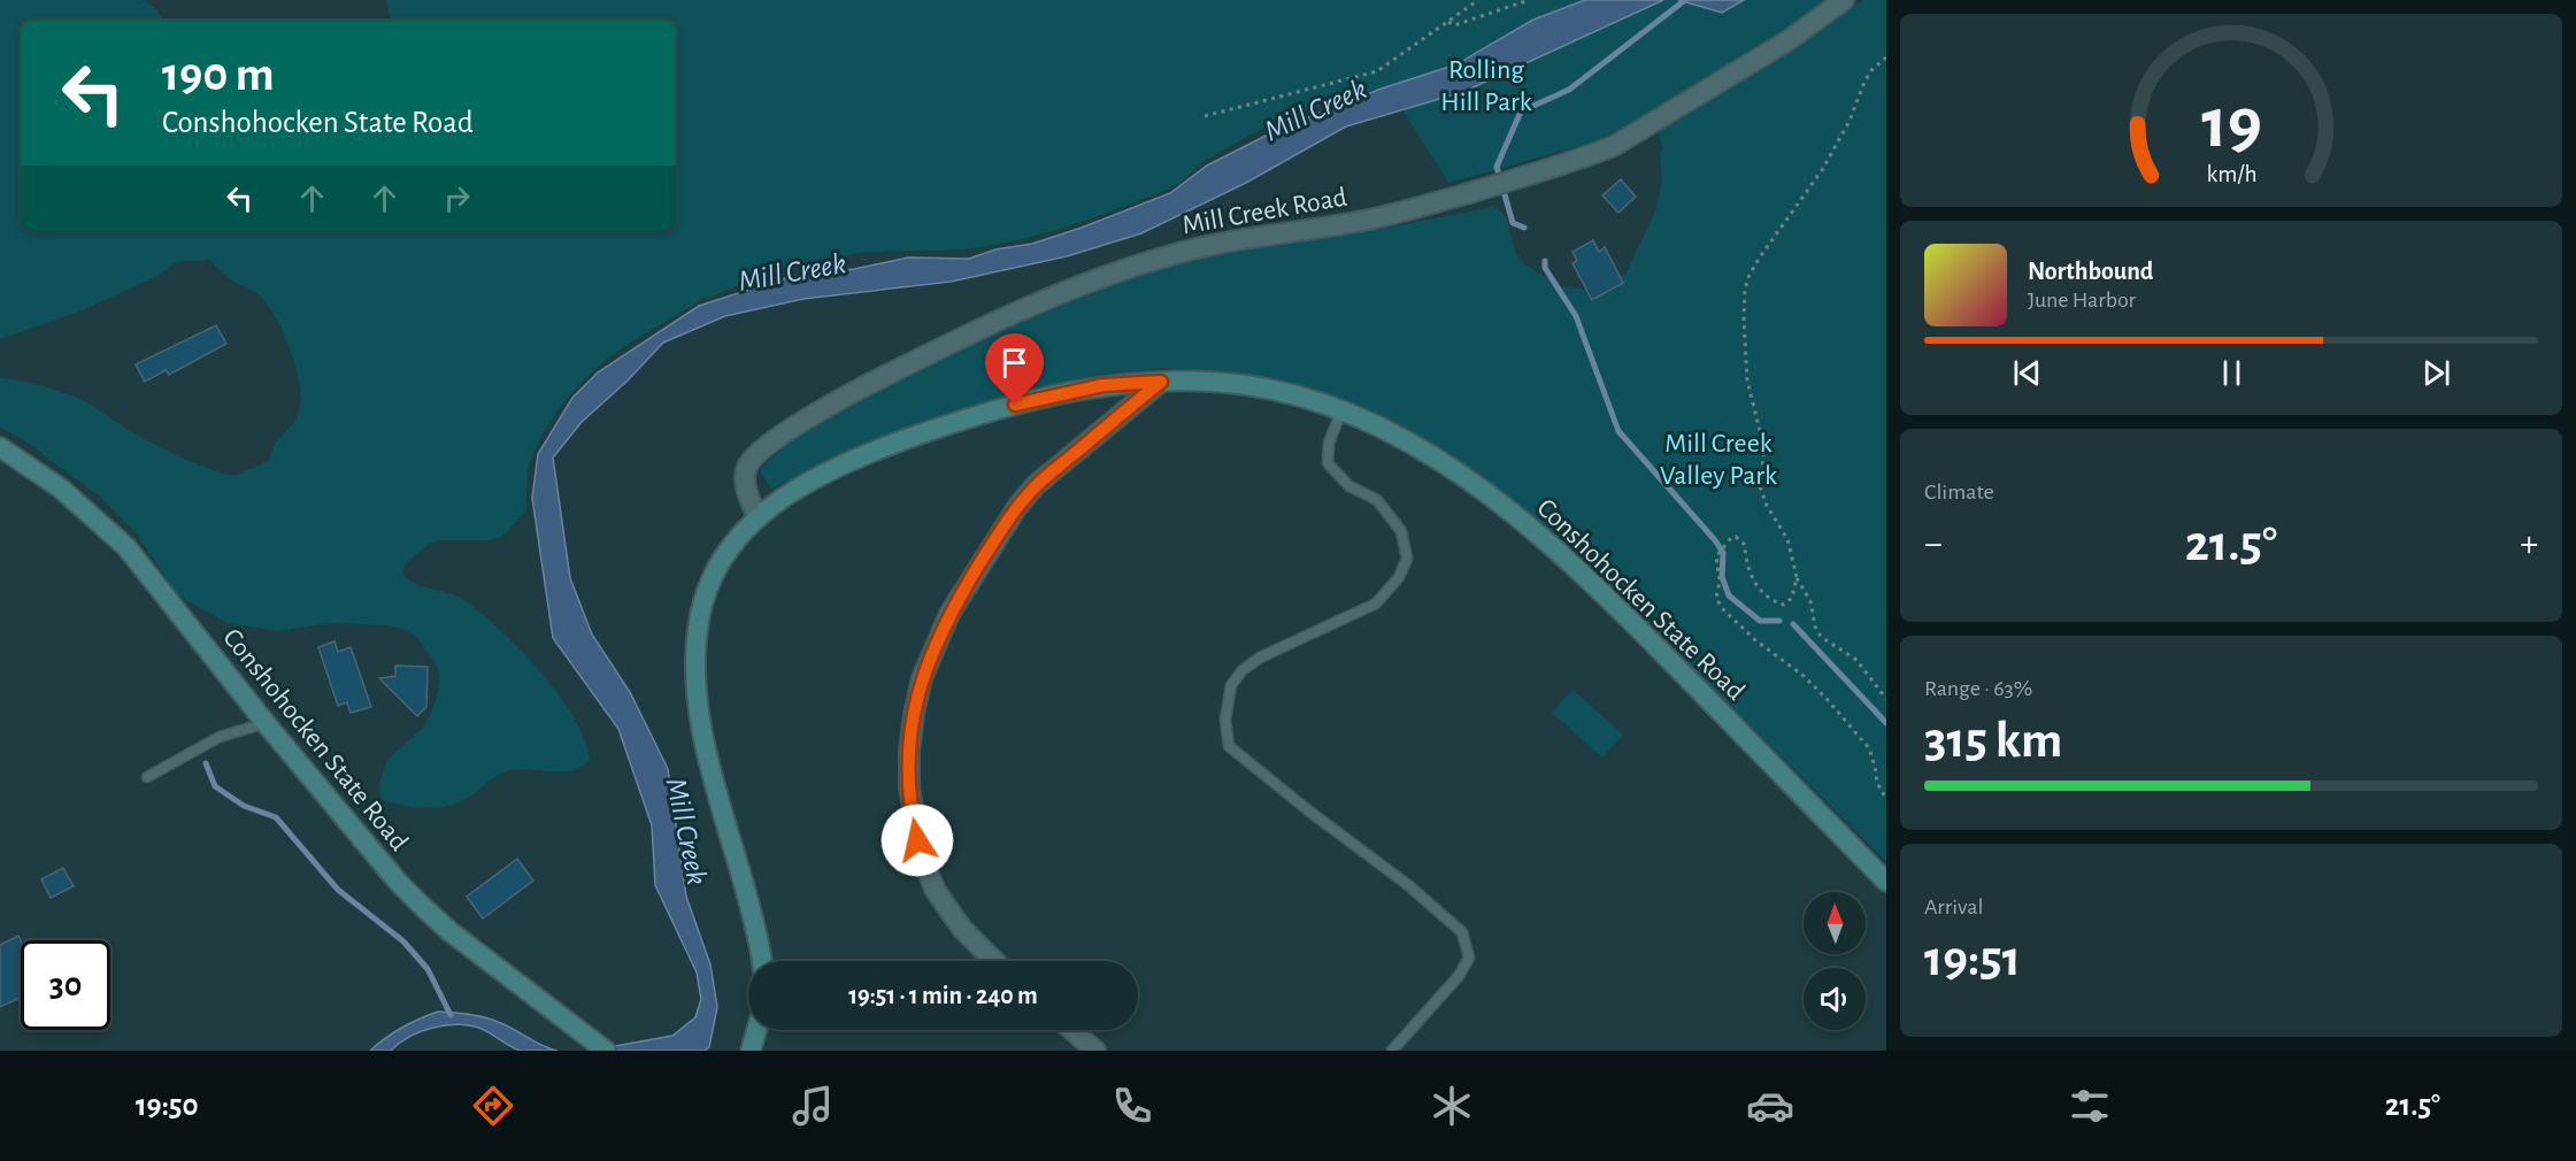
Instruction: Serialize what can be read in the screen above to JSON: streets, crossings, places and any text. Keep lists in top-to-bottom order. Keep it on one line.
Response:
{"streets":{"main road":["Conshohocken State Road"],"street":["Mill Creek Road"]},"crossings":[["Mill Creek Road","Conshohocken State Road"]],"water":["Mill Creek"],"parks":["Rolling Hill Park","Mill Creek Valley Park"],"north":"top","page":{"turn":["190 m","Conshohocken State Road"],"song":["Northbound","June Harbor"],"tile":["Climate",["Range · 63%","315 km"],["Arrival","19:51"]],"heat":["−","21.5°","+"],"limit":"30","trip":"19:51 · 1 min · 240 m","tabs":["19:50","21.5°"],"gauge":["19","km/h"]}}
